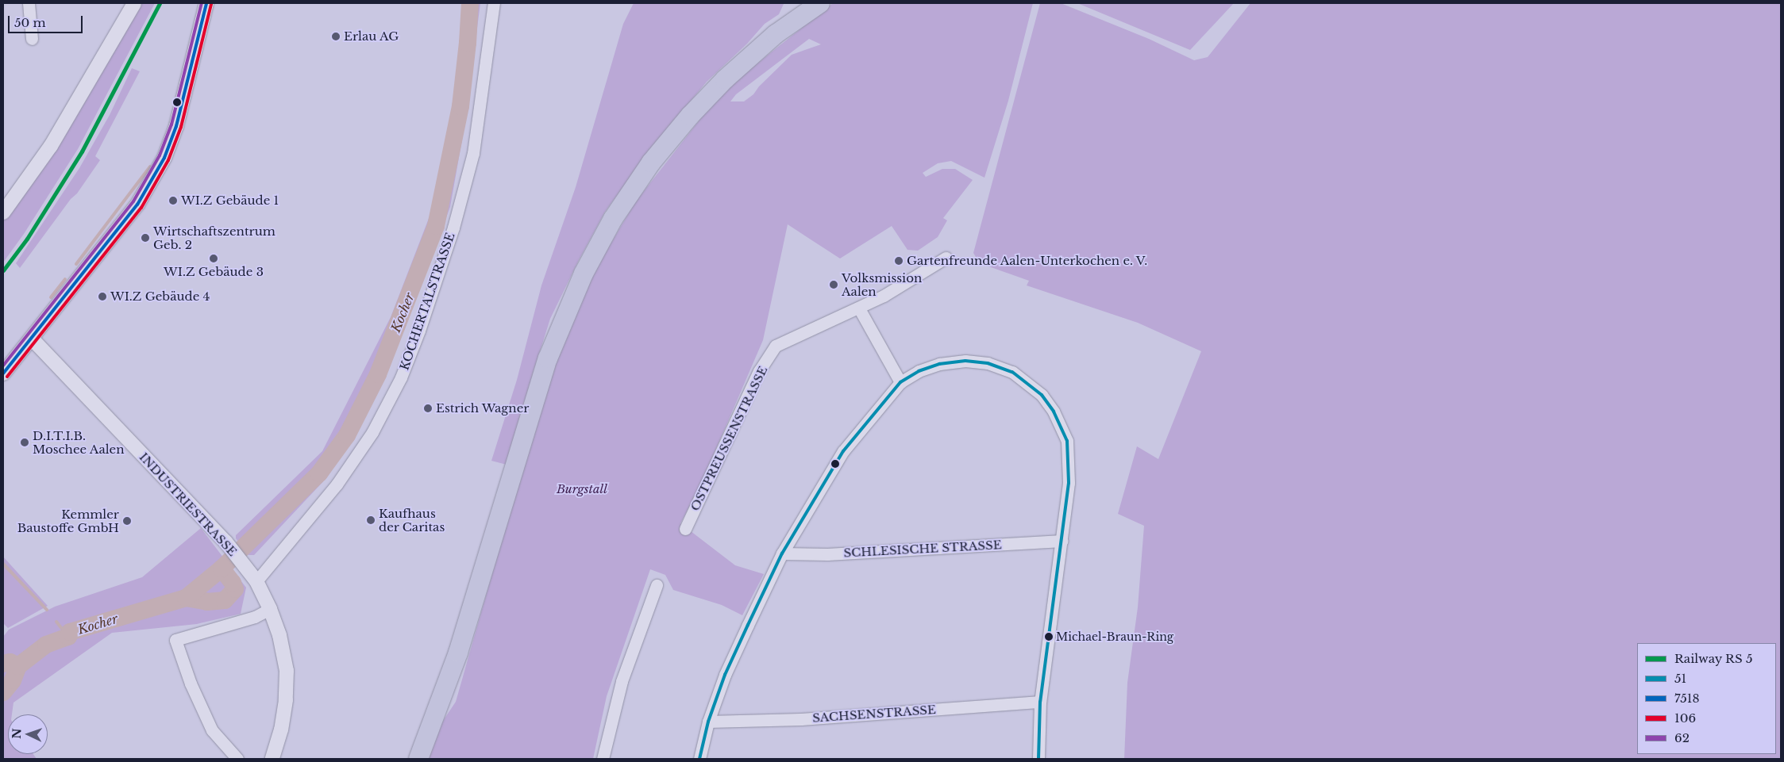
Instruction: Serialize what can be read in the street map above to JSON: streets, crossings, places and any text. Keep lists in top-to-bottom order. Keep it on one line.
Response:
{"streets":{"street":["KOCHERTALSTRASSE","OSTPREUSSENSTRASSE","INDUSTRIESTRASSE","SCHLESISCHE STRASSE","SACHSENSTRASSE"]},"crossings":[["KOCHERTALSTRASSE","INDUSTRIESTRASSE"]],"water":["Kocher"],"parks":["Burgstall"],"places":["Erlau AG","WI.Z Gebäude 1","Wirtschaftszentrum Geb. 2","WI.Z Gebäude 3","Gartenfreunde Aalen-Unterkochen e. V.","Volksmission Aalen","WI.Z Gebäude 4","Estrich Wagner","D.I.T.I.B. Moschee Aalen","Kaufhaus der Caritas","Kemmler Baustoffe GmbH","Michael-Braun-Ring"],"lines":["transit line 7518","transit line 62","transit line 106","transit line 51"],"legend":["Railway RS 5","51","7518","106","62"],"scale_bar":"50 m","north":"left"}
